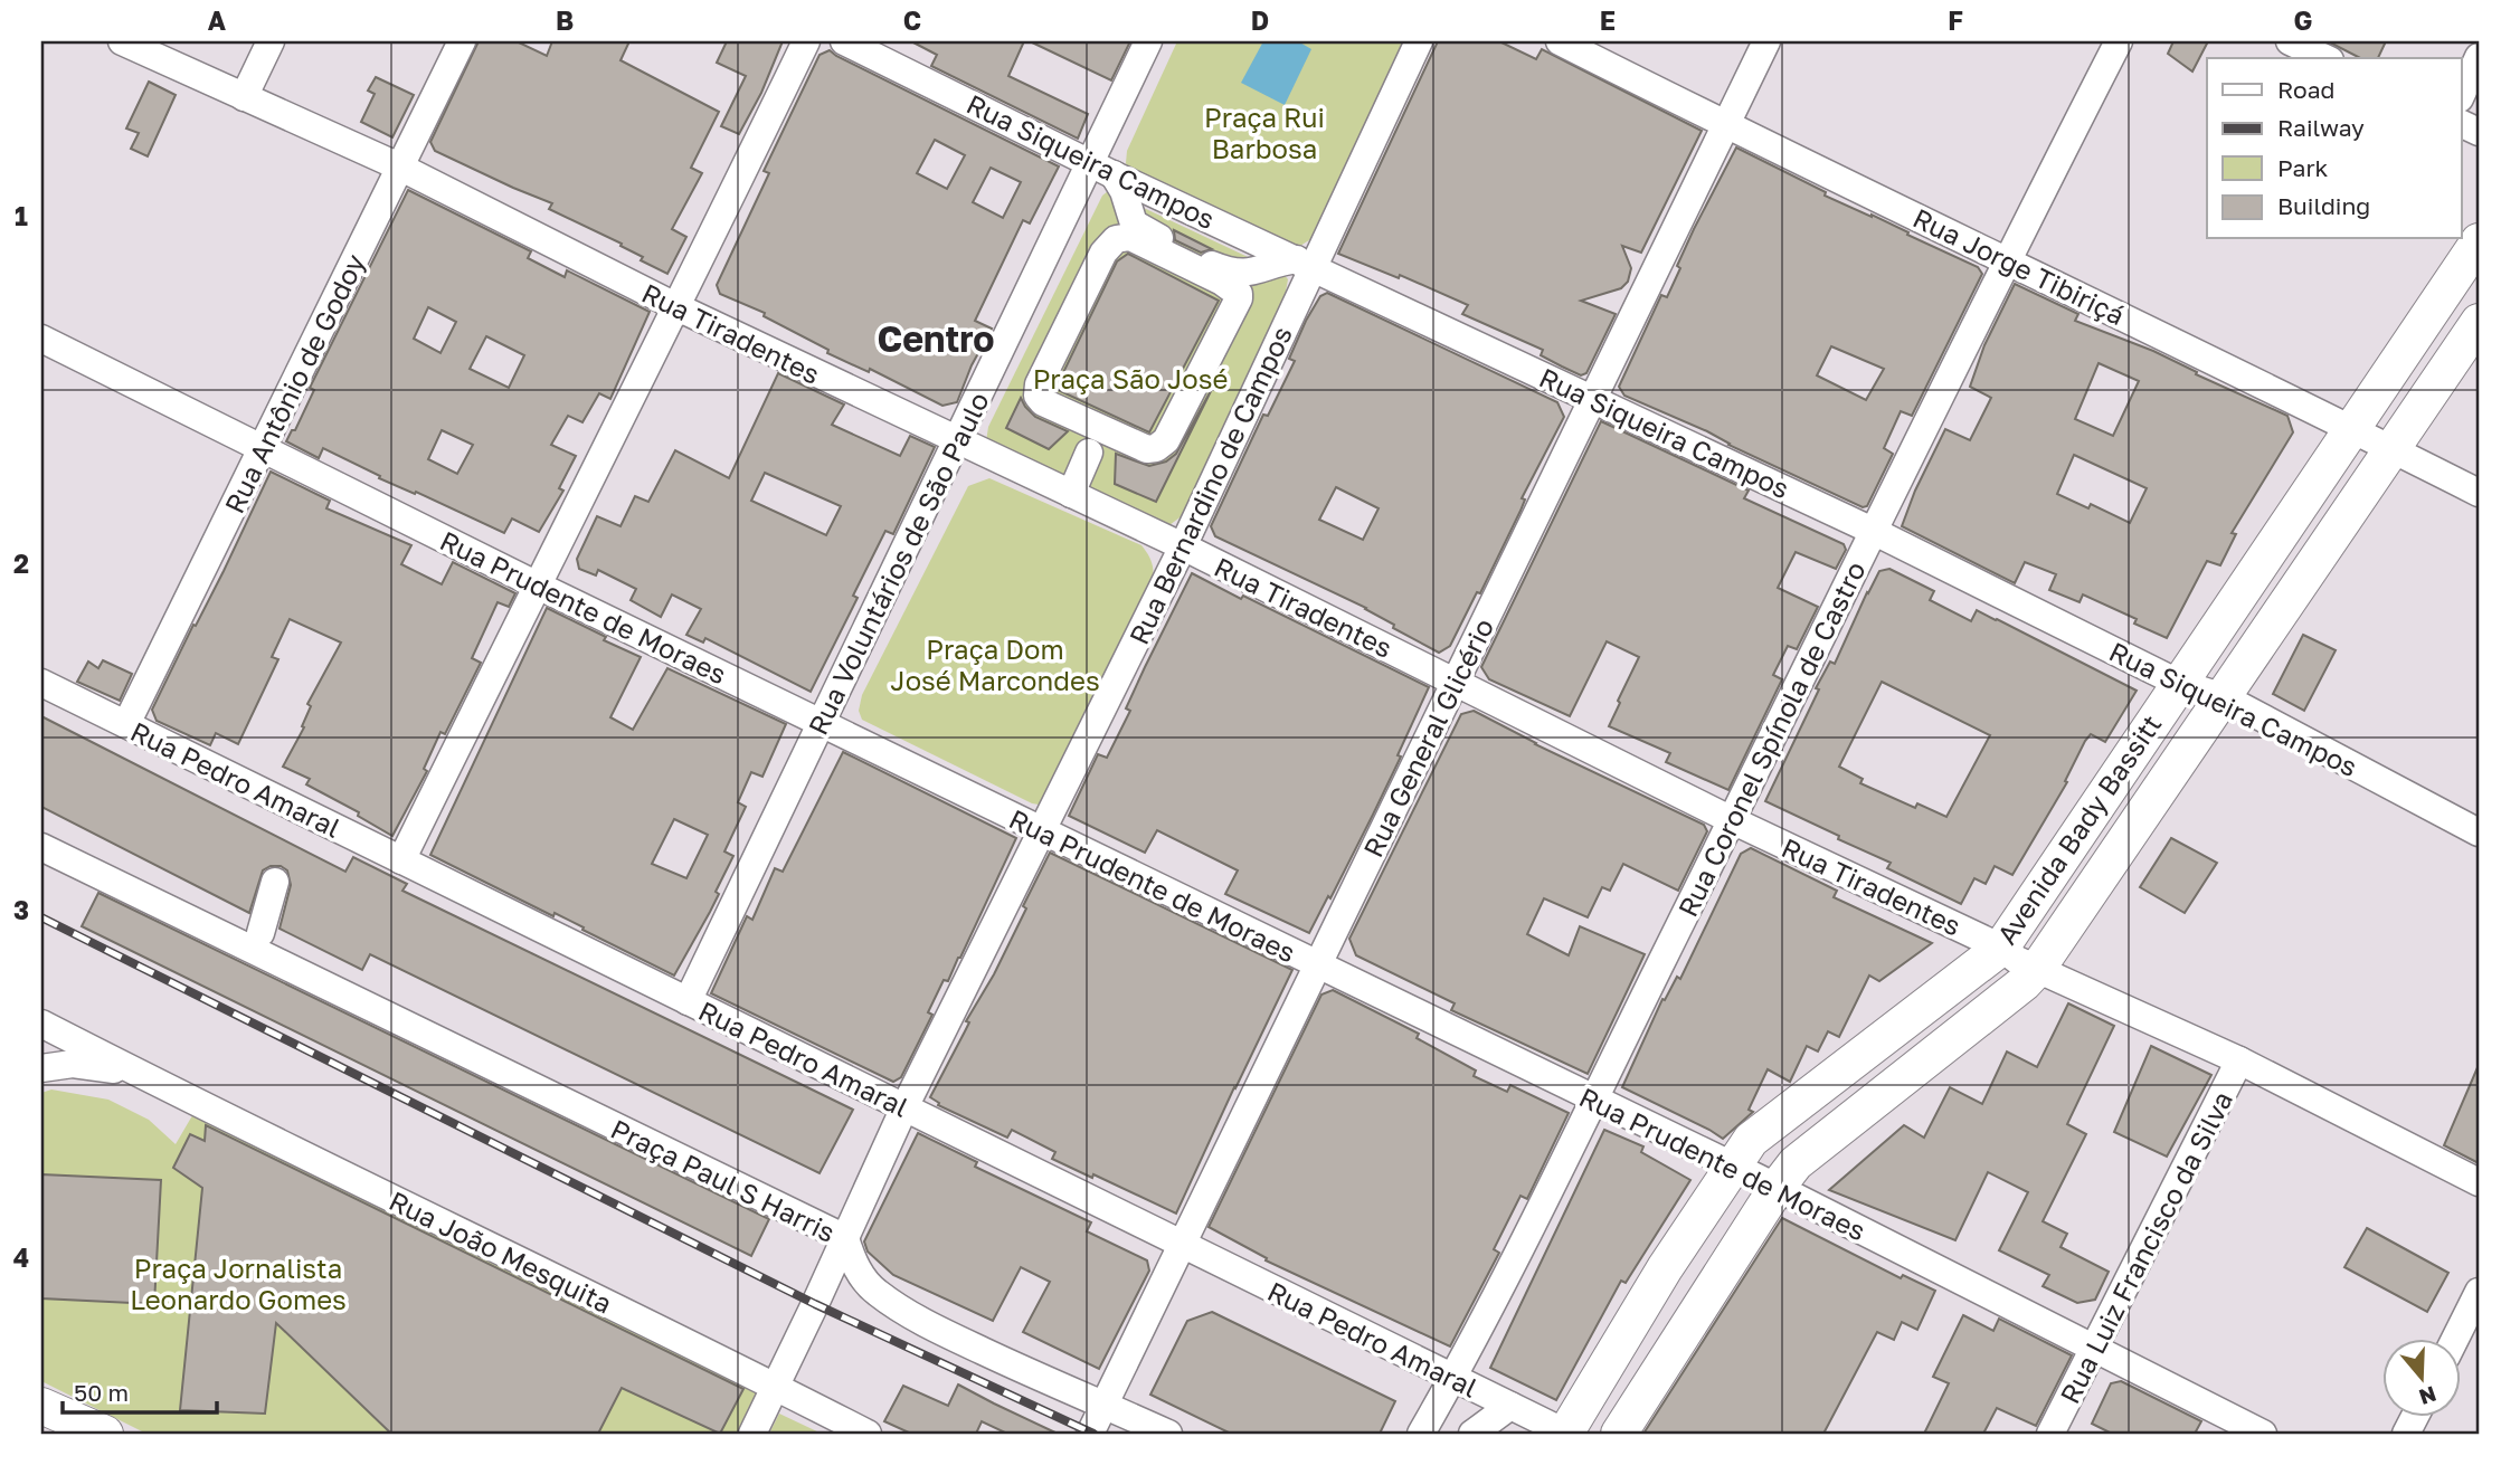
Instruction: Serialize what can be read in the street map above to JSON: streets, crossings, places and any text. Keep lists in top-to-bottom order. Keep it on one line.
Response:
{"streets":{"main road":["Avenida Bady Bassitt"],"street":["Rua Siqueira Campos","Rua Jorge Tibiriçá","Rua Tiradentes","Rua Antônio de Godoy","Rua Bernardino de Campos","Rua Voluntários de São Paulo","Rua Prudente de Moraes","Rua General Glicério","Rua Coronel Spínola de Castro","Rua Pedro Amaral","Praça Paul S Harris","Rua Luiz Francisco da Silva","Rua João Mesquita"]},"crossings":[["Rua Siqueira Campos","Rua Bernardino de Campos"],["Rua Siqueira Campos","Rua Voluntários de São Paulo"],["Rua Siqueira Campos","Rua General Glicério"],["Rua Siqueira Campos","Rua Coronel Spínola de Castro"],["Rua Siqueira Campos","Avenida Bady Bassitt"],["Rua Jorge Tibiriçá","Rua General Glicério"],["Rua Jorge Tibiriçá","Rua Coronel Spínola de Castro"],["Rua Jorge Tibiriçá","Avenida Bady Bassitt"],["Rua Tiradentes","Rua Antônio de Godoy"],["Rua Tiradentes","Rua Bernardino de Campos"],["Rua Tiradentes","Rua Voluntários de São Paulo"],["Rua Tiradentes","Rua General Glicério"],["Rua Tiradentes","Rua Coronel Spínola de Castro"],["Rua Tiradentes","Avenida Bady Bassitt"],["Rua Tiradentes","Rua Luiz Francisco da Silva"],["Rua Antônio de Godoy","Rua Prudente de Moraes"],["Rua Antônio de Godoy","Rua Pedro Amaral"],["Rua Bernardino de Campos","Rua Prudente de Moraes"],["Rua Bernardino de Campos","Rua Pedro Amaral"],["Rua Bernardino de Campos","Praça Paul S Harris"],["Rua Bernardino de Campos","Rua João Mesquita"],["Rua Voluntários de São Paulo","Rua Prudente de Moraes"],["Rua Voluntários de São Paulo","Rua Pedro Amaral"],["Rua Prudente de Moraes","Rua General Glicério"],["Rua Prudente de Moraes","Rua Coronel Spínola de Castro"],["Rua Prudente de Moraes","Avenida Bady Bassitt"],["Rua Prudente de Moraes","Rua Luiz Francisco da Silva"],["Rua General Glicério","Rua Pedro Amaral"],["Rua General Glicério","Praça Paul S Harris"],["Rua Coronel Spínola de Castro","Rua Pedro Amaral"],["Rua Pedro Amaral","Avenida Bady Bassitt"]],"districts":["Centro"],"parks":["Praça Rui Barbosa","Praça São José","Praça Dom José Marcondes","Praça Jornalista Leonardo Gomes"],"legend":["Road","Railway","Park","Building"],"scale_bar":"50 m","north":"bottom","grid":{"columns":["A","B","C","D","E","F","G"],"rows":["1","2","3","4"]}}
